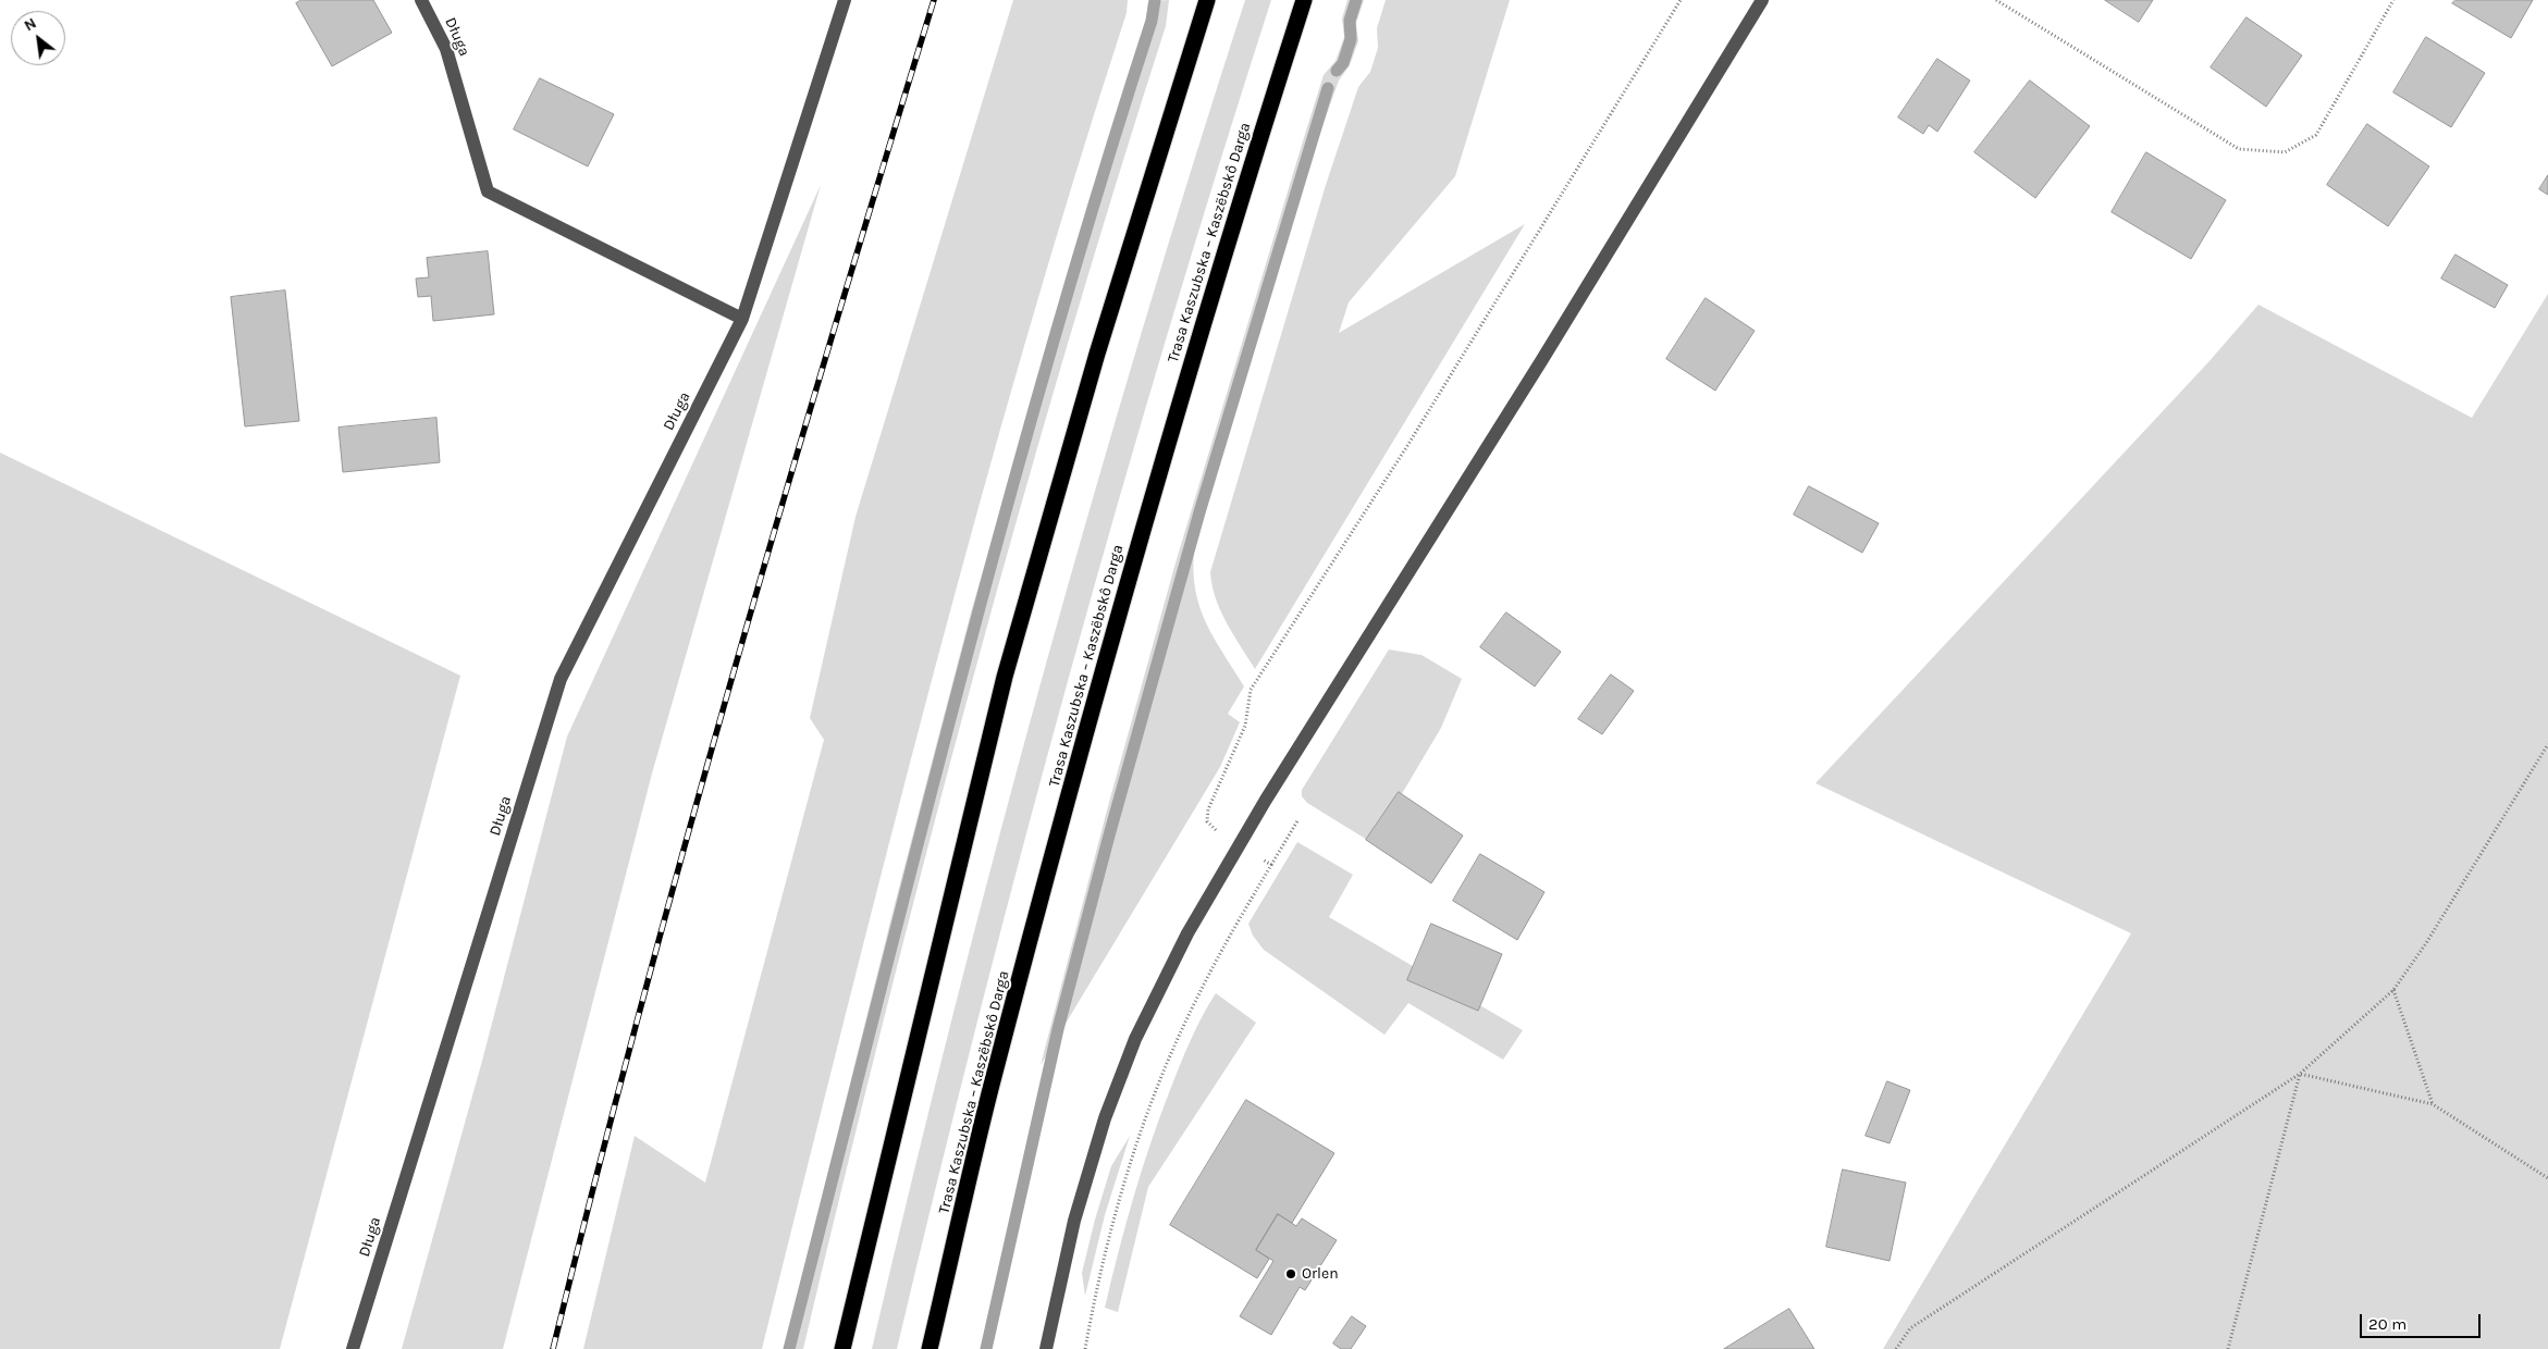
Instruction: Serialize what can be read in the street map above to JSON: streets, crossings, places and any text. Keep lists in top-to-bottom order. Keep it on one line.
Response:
{"streets":{"highway":["Trasa Kaszubska – Kaszëbskô Darga"],"street":["Długa"]},"places":["Orlen"],"scale_bar":"20 m","north":"top left"}
